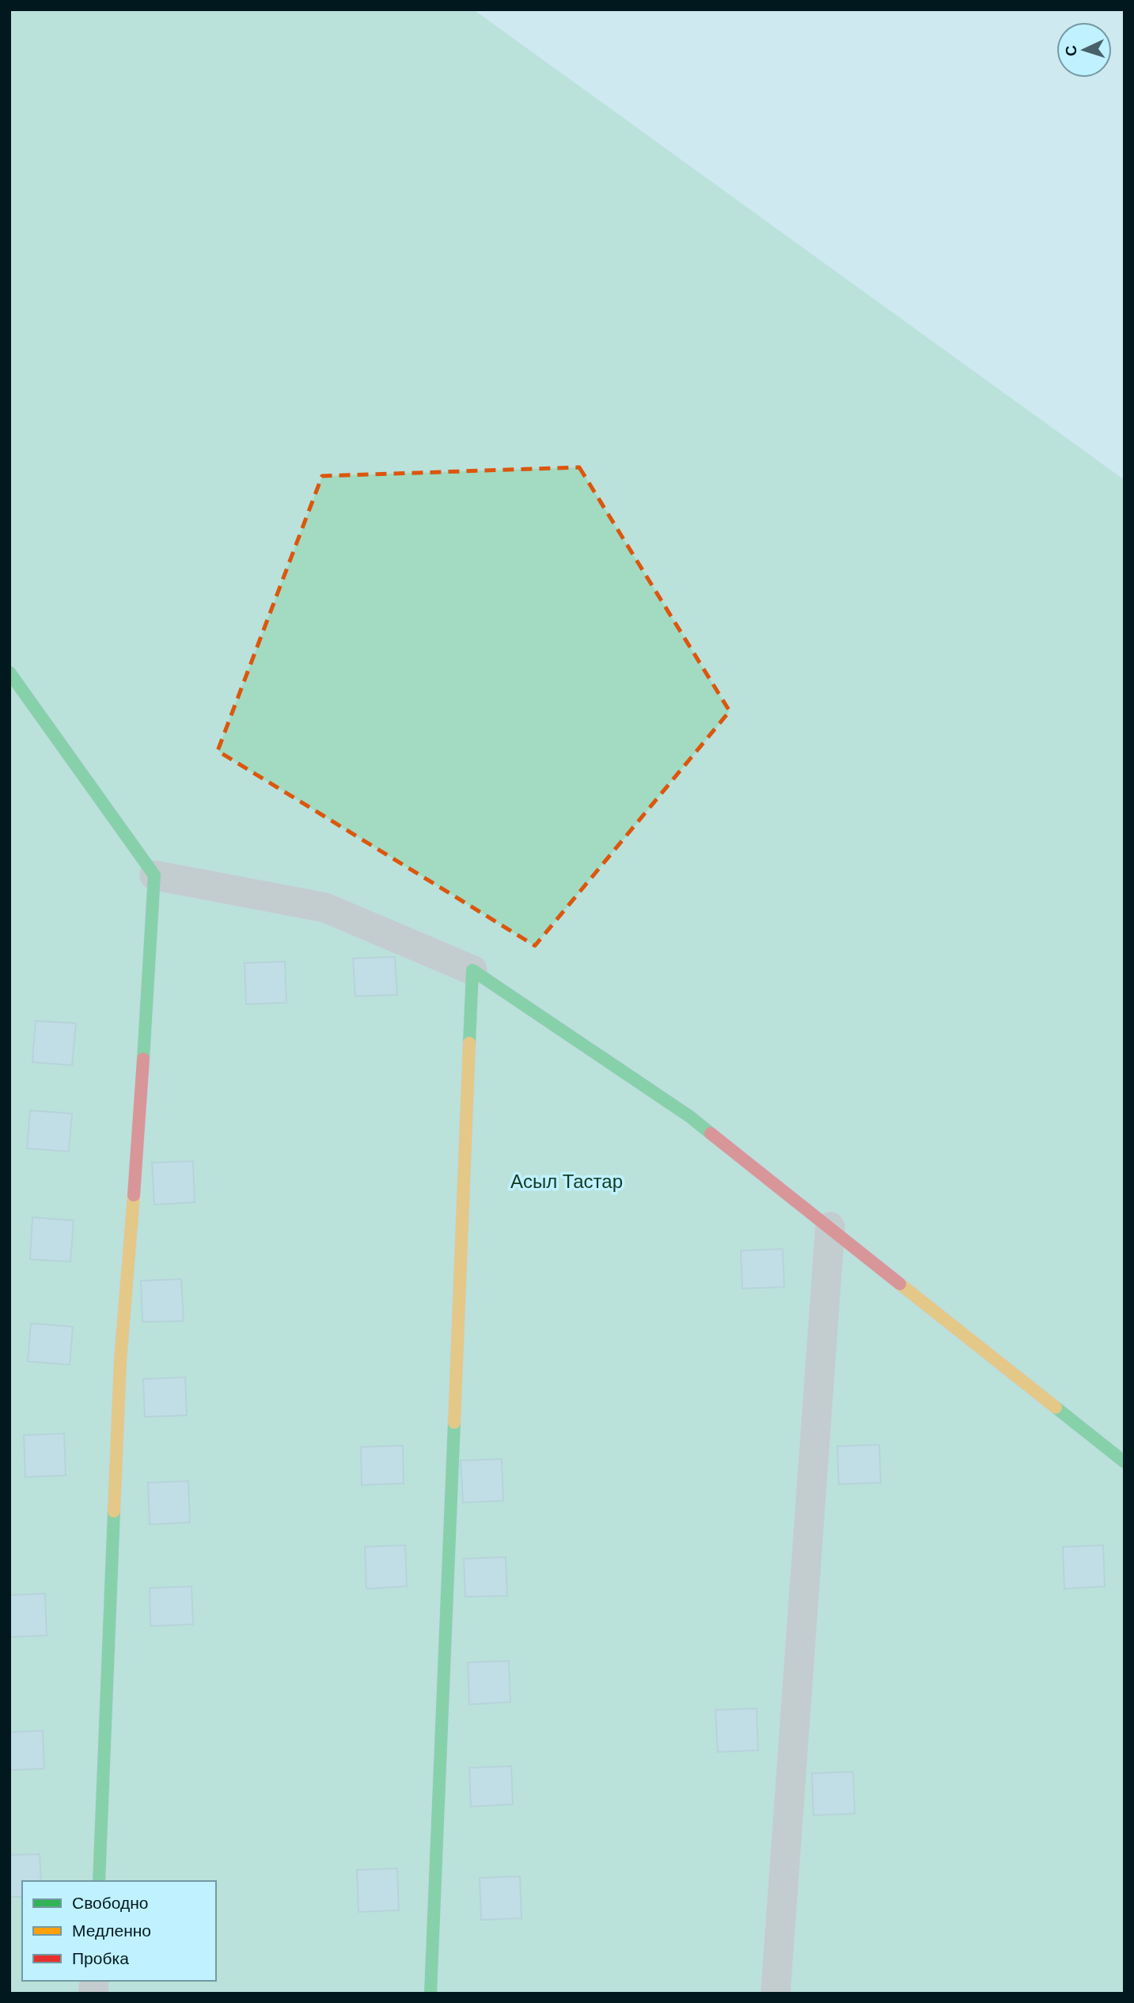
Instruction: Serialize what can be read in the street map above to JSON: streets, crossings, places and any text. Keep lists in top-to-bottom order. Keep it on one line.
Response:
{"parks":["Асыл Тастар"],"legend":["Свободно","Медленно","Пробка"],"north":"left"}
